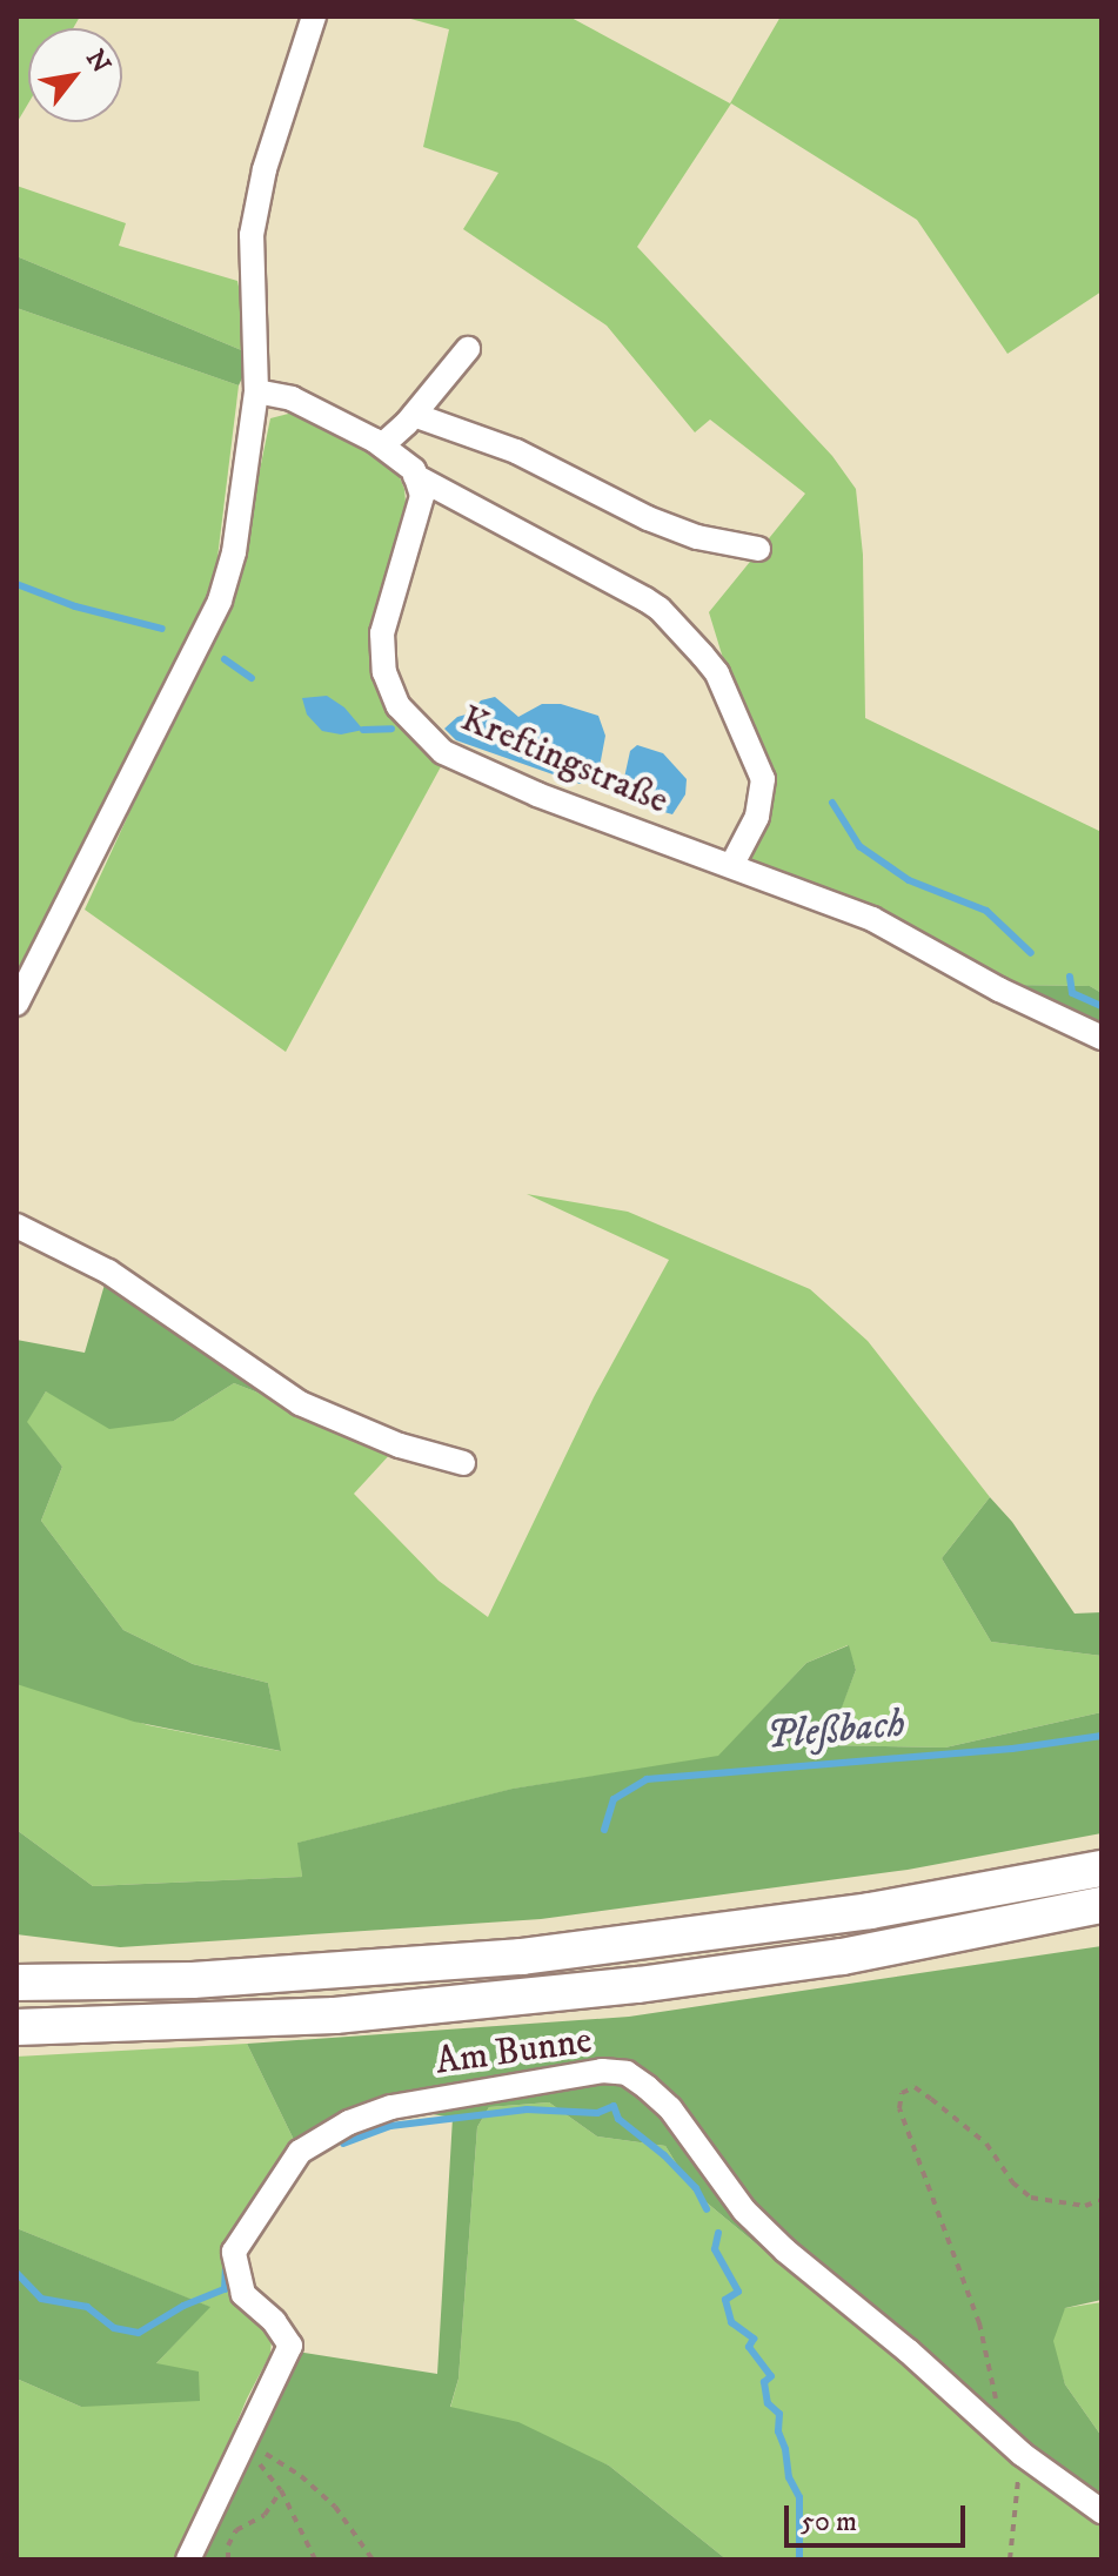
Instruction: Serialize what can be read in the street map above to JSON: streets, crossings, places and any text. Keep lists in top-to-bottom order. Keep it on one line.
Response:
{"streets":{"street":["Kreftingstraße","Am Bunne"]},"water":["Pleßbach"],"scale_bar":"50 m","north":"top right"}
